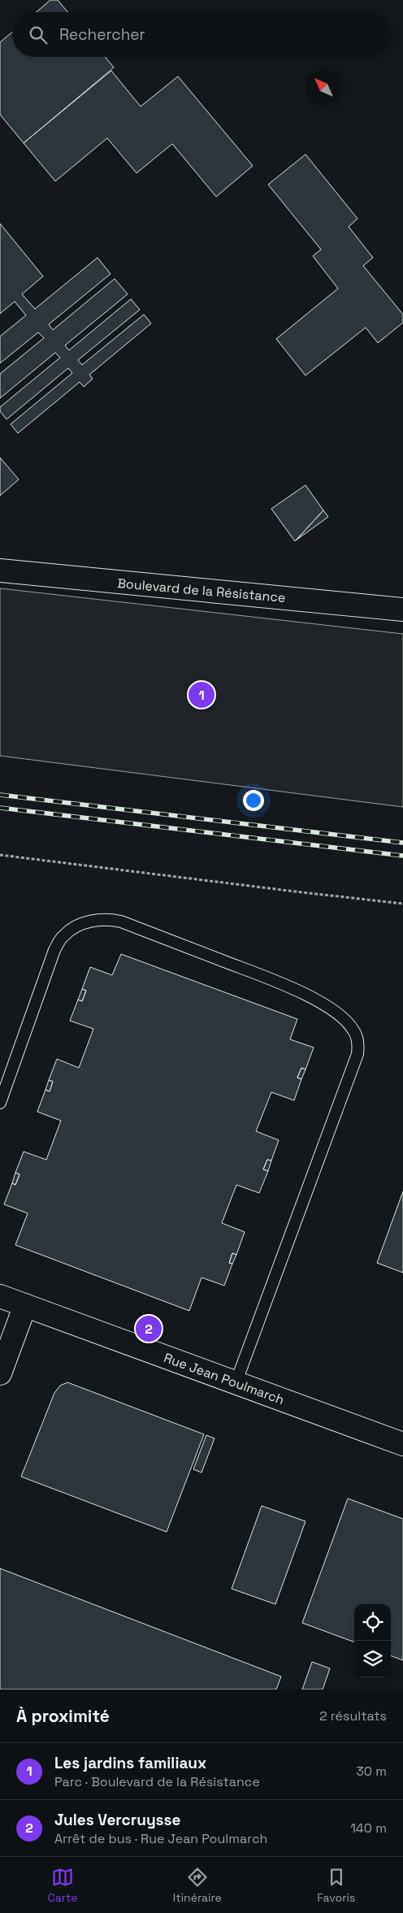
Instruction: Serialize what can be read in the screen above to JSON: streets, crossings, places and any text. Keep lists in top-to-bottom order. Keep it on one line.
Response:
{"streets":{"street":["Boulevard de la Résistance","Rue Jean Poulmarch"]},"north":"top left","page":{"search":"Rechercher","pins":["1","2"],"heading":["À proximité","2 résultats"],"list":[{"mark":"1","name":"Les jardins familiaux","note":"Parc · Boulevard de la Résistance","value":"30 m"},{"mark":"2","name":"Jules Vercruysse","note":"Arrêt de bus · Rue Jean Poulmarch","value":"140 m"}],"nav":["Carte","Itinéraire","Favoris"]}}
